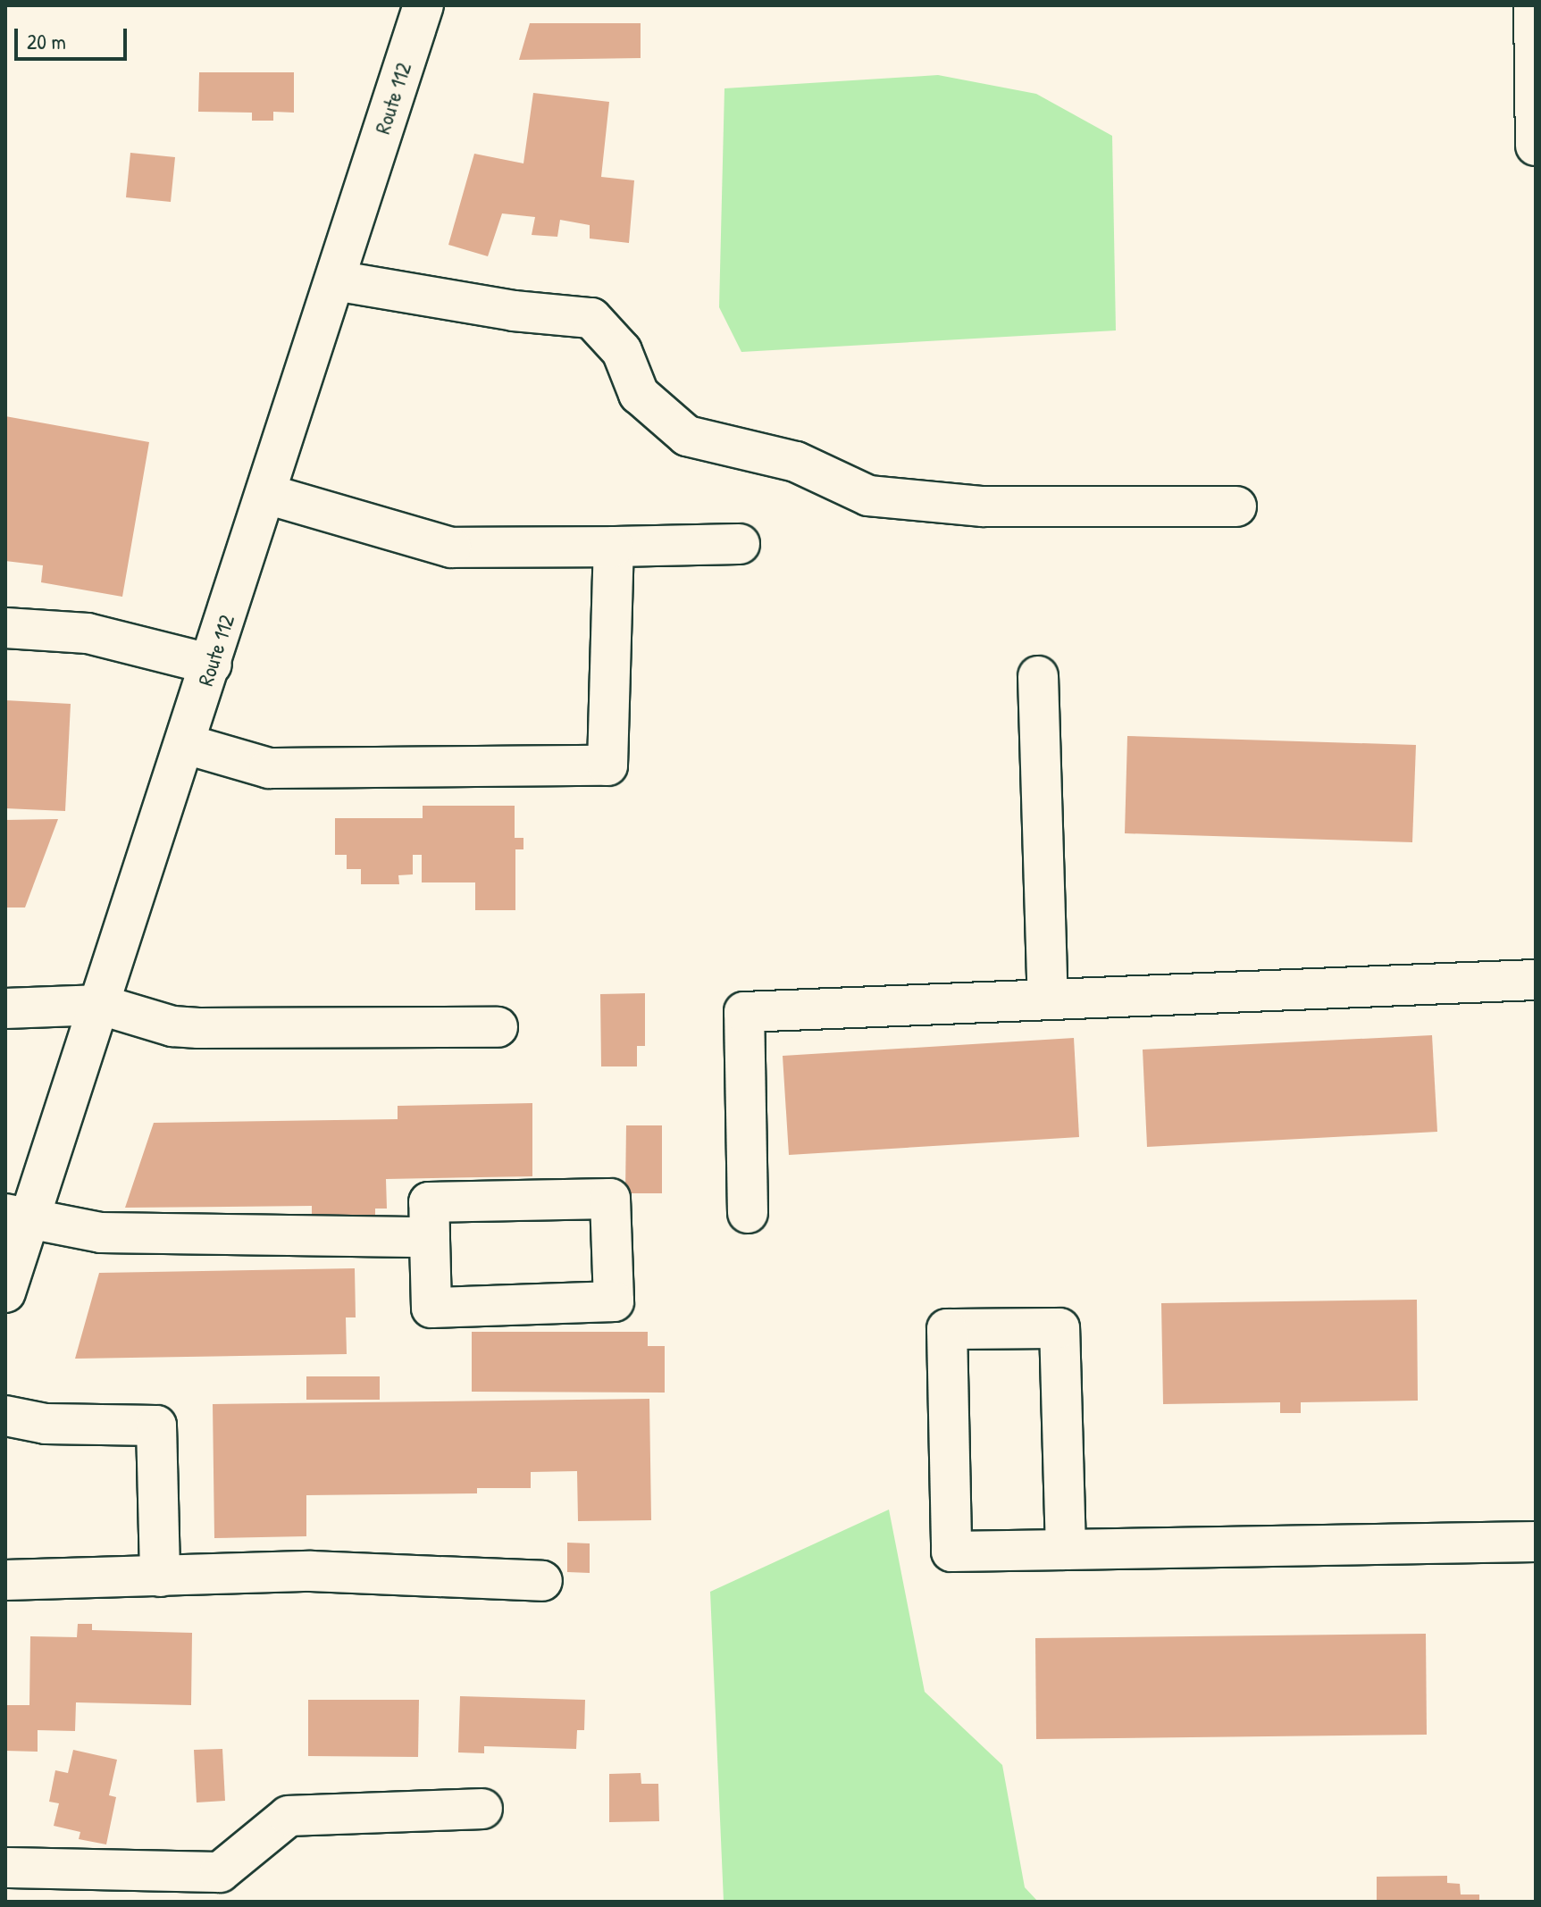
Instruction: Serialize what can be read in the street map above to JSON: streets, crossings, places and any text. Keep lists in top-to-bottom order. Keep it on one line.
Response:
{"streets":{"main road":["Route 112"]},"scale_bar":"20 m"}
